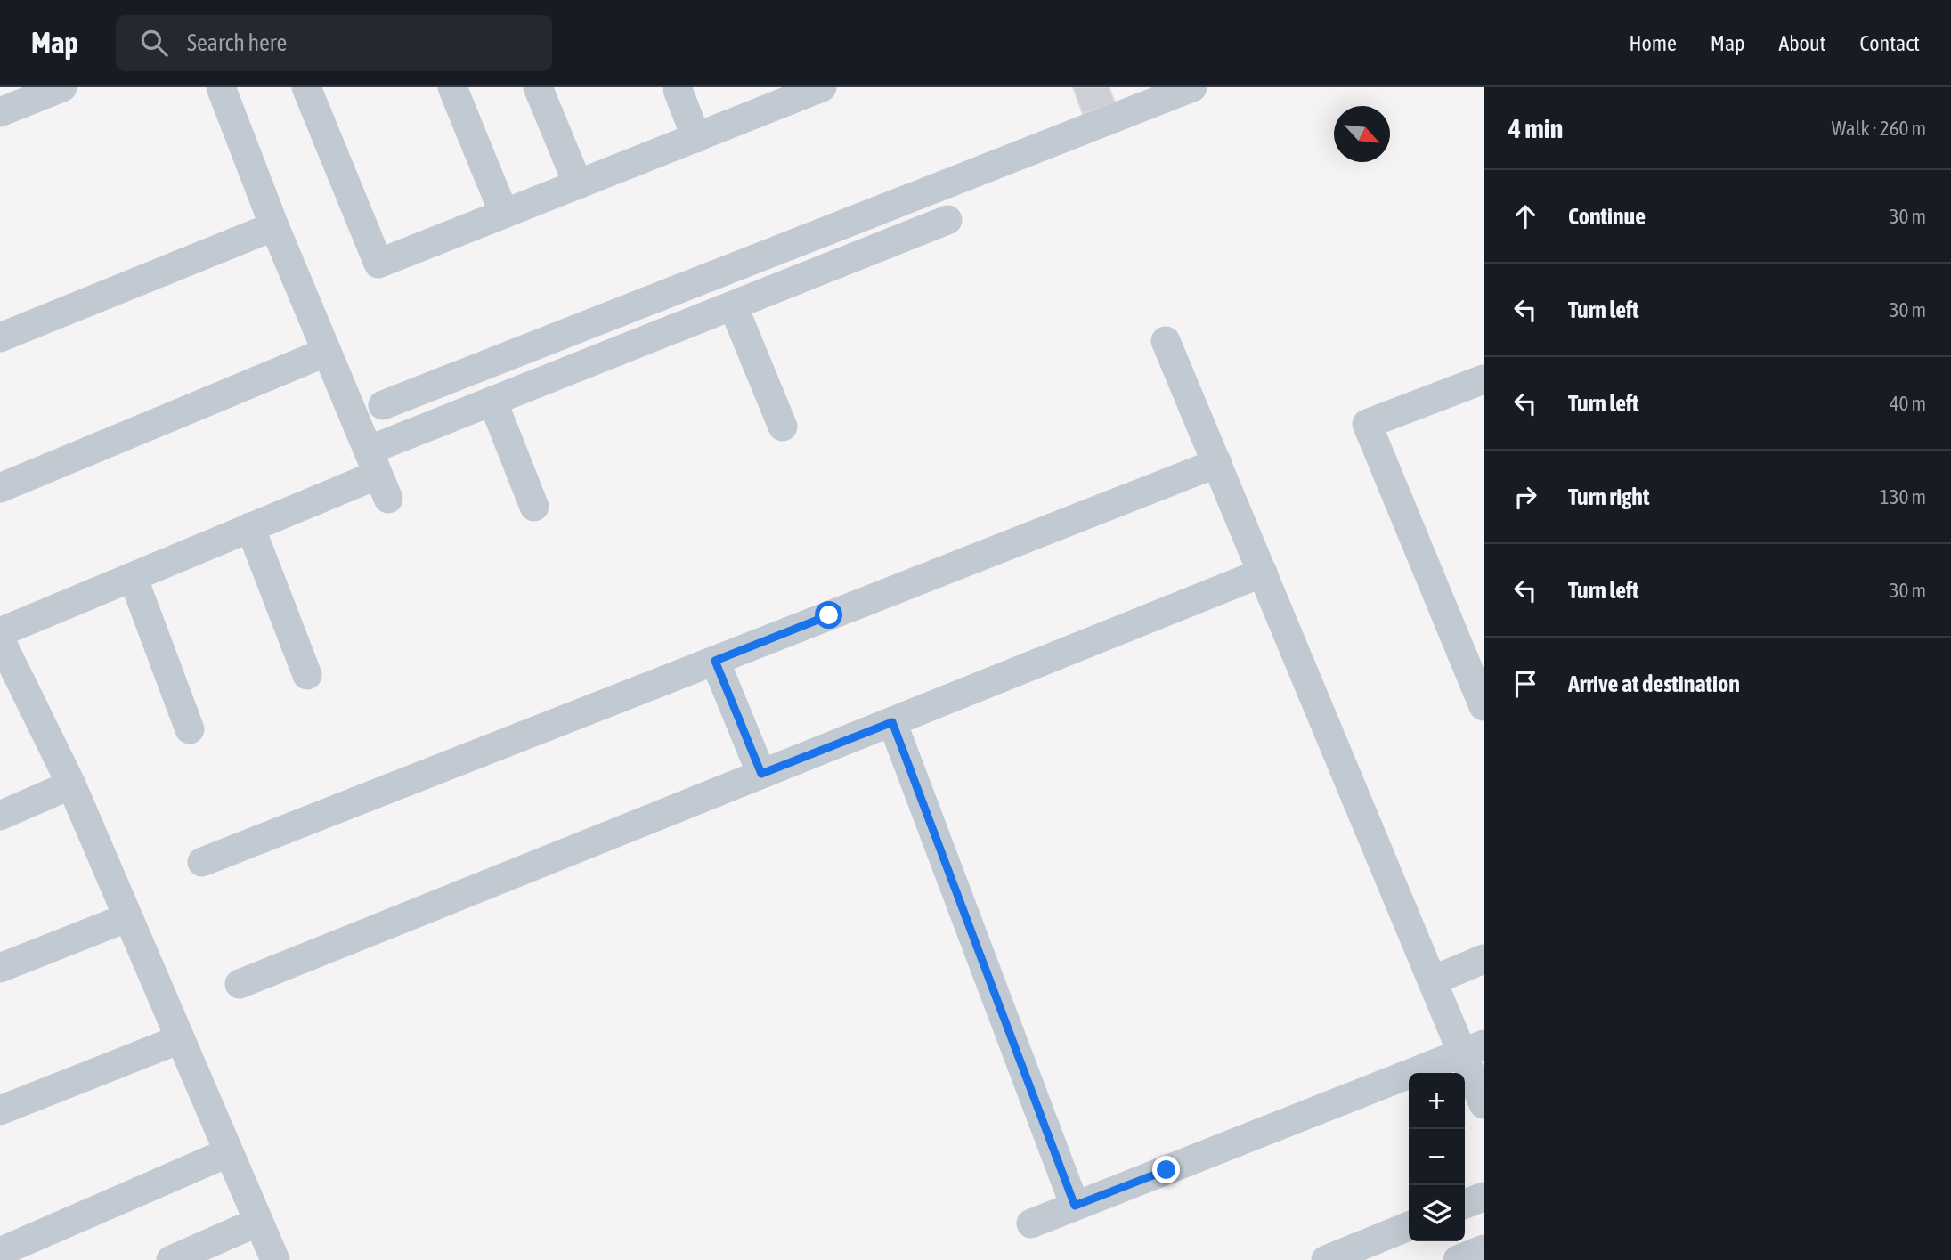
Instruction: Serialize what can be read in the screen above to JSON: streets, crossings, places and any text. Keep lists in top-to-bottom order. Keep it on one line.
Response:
{"north":"bottom right","page":{"header":"Map","search":"Search here","nav":["Home","Map","About","Contact"],"heading":["4 min","Walk · 260 m"],"list":[["Continue","30 m"],["Turn left","30 m"],["Turn left","40 m"],["Turn right","130 m"],["Turn left","30 m"],"Arrive at destination"],"map_buttons":["+","−"]}}
